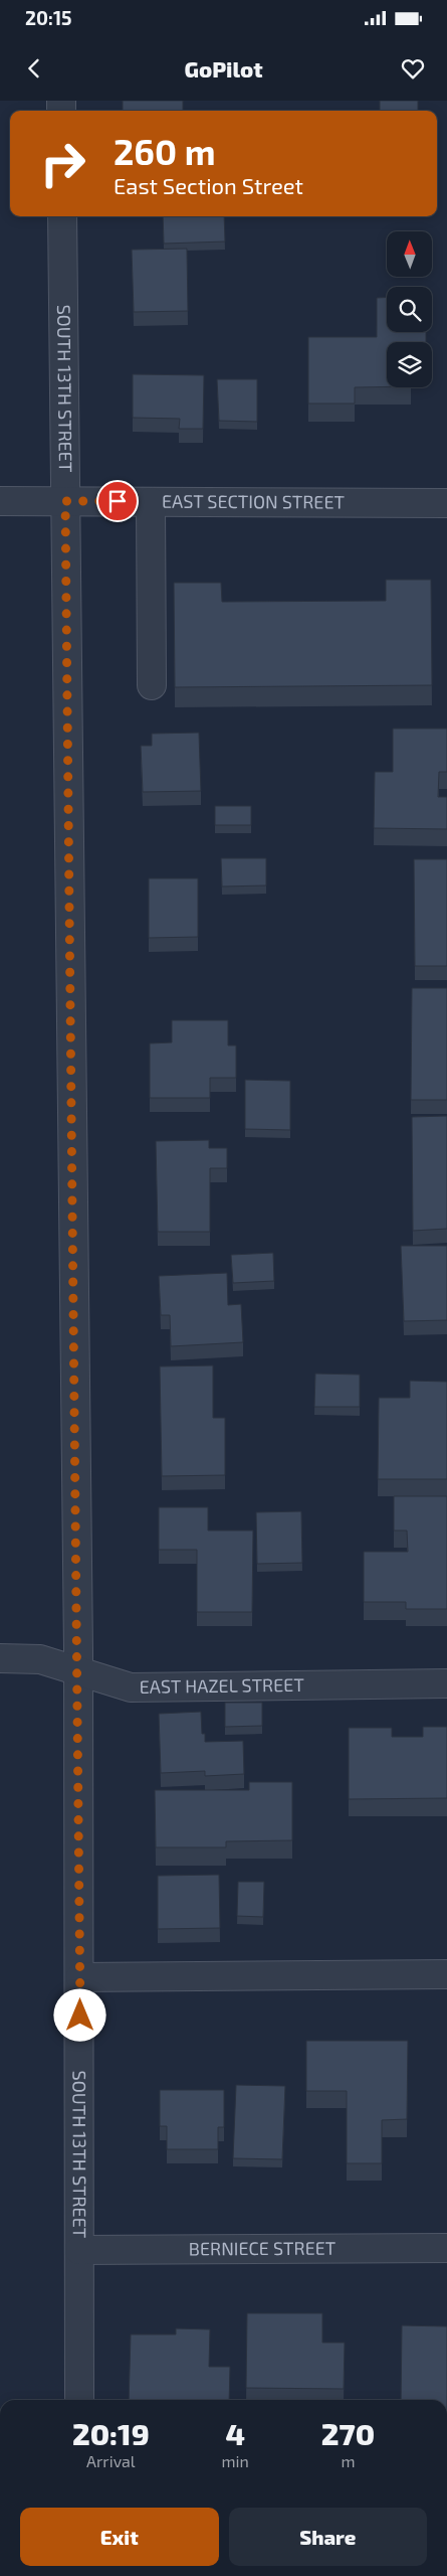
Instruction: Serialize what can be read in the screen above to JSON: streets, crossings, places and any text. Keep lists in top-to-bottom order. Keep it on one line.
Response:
{"streets":{"street":["SOUTH 13TH STREET","EAST SECTION STREET","EAST HAZEL STREET","BERNIECE STREET"]},"crossings":[["SOUTH 13TH STREET","EAST SECTION STREET"],["SOUTH 13TH STREET","EAST HAZEL STREET"],["SOUTH 13TH STREET","BERNIECE STREET"]],"north":"top","page":{"status":"20:15","header":"GoPilot","turn":["260 m","East Section Street"],"eta":["20:19","Arrival","4","min","270","m"],"buttons":["Exit","Share"]}}
